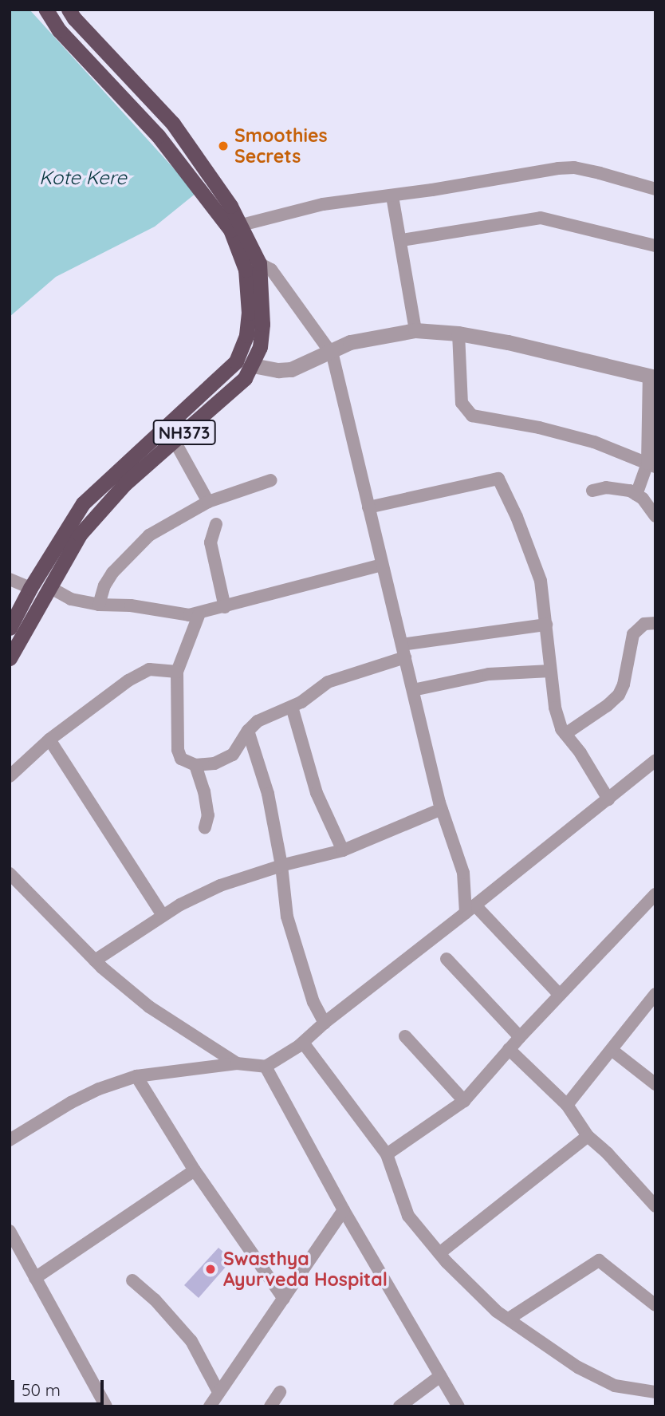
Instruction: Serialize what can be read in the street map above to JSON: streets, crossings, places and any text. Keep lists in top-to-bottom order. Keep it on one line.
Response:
{"streets":{"highway":["NH373"]},"water":["Kote Kere"],"places":["Smoothies Secrets","Swasthya Ayurveda Hospital"],"scale_bar":"50 m"}
